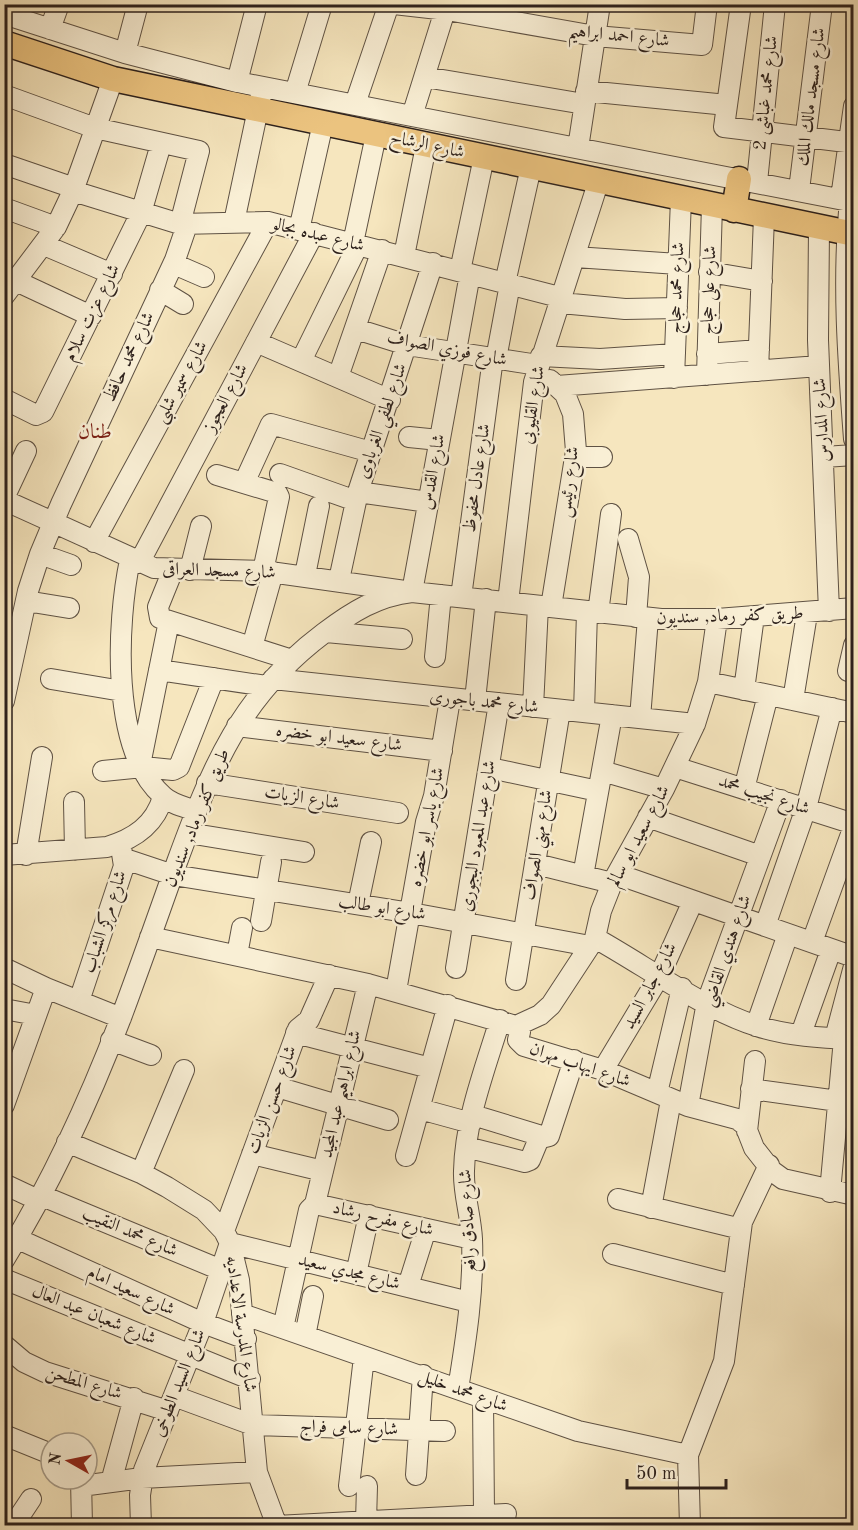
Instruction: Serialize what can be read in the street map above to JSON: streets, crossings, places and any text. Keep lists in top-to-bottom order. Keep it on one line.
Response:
{"streets":{"main road":["شارع الرشاح"],"street":["شارع احمد ابراهيم","شارع محمد غباشى 2","شارع مسجد مالك الملك","شارع عبده بجالو","شارع محمد حجاج","شارع على حجاج","شارع عزت سلام","شارع فوزي الصواف","شارع محمد حافظ","شارع سمير شلبى","شارع العجوز","شارع القليوبى","شارع المدارس","شارع لطفي الغرباوى","شارع القدس","شارع عادل محفوظ","شارع رئيس","شارع مسجد العراقى","طريق كفر رماد, سنديون","شارع محمد باجورى","شارع سعيد ابو خضره","شارع نجيب محمد","شارع الزيات","شارع ياسر ابو خضره","شارع عبد المعبود البجورى","شارع سعيد ابو سالم","شارع مهني الصواف","شارع ابو طالب","شارع مركز الشباب","شارع هندي القاضي","شارع جابر السيد","شارع ايهاب مهران","شارع ابراهيم عبد المجيد","شارع حسن الزيات","شارع مفرح رشاد","شارع صادق رافع","شارع محمد النقيب","شارع مجدي سعيد","شارع سعيد امام","شارع شعبان عبد العال","شارع المدرسة الاعداديه","شارع المطحن","شارع السيد الطوخى","شارع محمد خليل","شارع سامى فراج"]},"crossings":[["شارع محمد غباشى 2","شارع الرشاح"],["شارع مسجد مالك الملك","شارع الرشاح"],["شارع الرشاح","شارع محمد حجاج"],["شارع الرشاح","شارع على حجاج"],["شارع الرشاح","شارع العجوز"],["شارع الرشاح","شارع القليوبى"],["شارع الرشاح","شارع المدارس"],["شارع الرشاح","شارع القدس"],["شارع الرشاح","شارع عادل محفوظ"],["شارع عبده بجالو","شارع محمد حجاج"],["شارع عبده بجالو","شارع عزت سلام"],["شارع عبده بجالو","شارع محمد حافظ"],["شارع عبده بجالو","شارع سمير شلبى"],["شارع عبده بجالو","شارع العجوز"],["شارع عبده بجالو","شارع القليوبى"],["شارع عبده بجالو","شارع لطفي الغرباوى"],["شارع عبده بجالو","شارع القدس"],["شارع عبده بجالو","شارع عادل محفوظ"],["شارع محمد حجاج","شارع فوزي الصواف"],["شارع عزت سلام","شارع محمد حافظ"],["شارع فوزي الصواف","شارع القليوبى"],["شارع فوزي الصواف","شارع لطفي الغرباوى"],["شارع فوزي الصواف","شارع القدس"],["شارع فوزي الصواف","شارع عادل محفوظ"],["شارع فوزي الصواف","شارع رئيس"],["شارع محمد حافظ","شارع مسجد العراقى"],["شارع سمير شلبى","شارع مسجد العراقى"],["شارع العجوز","شارع مسجد العراقى"],["شارع القليوبى","شارع رئيس"],["شارع القليوبى","طريق كفر رماد, سنديون"],["شارع المدارس","طريق كفر رماد, سنديون"],["شارع لطفي الغرباوى","شارع مسجد العراقى"],["شارع القدس","شارع مسجد العراقى"],["شارع القدس","طريق كفر رماد, سنديون"],["شارع عادل محفوظ","طريق كفر رماد, سنديون"],["شارع رئيس","طريق كفر رماد, سنديون"],["شارع مسجد العراقى","طريق كفر رماد, سنديون"],["طريق كفر رماد, سنديون","شارع محمد باجورى"],["طريق كفر رماد, سنديون","شارع سعيد ابو خضره"],["طريق كفر رماد, سنديون","شارع الزيات"],["طريق كفر رماد, سنديون","شارع سعيد ابو سالم"],["طريق كفر رماد, سنديون","شارع ابو طالب"],["طريق كفر رماد, سنديون","شارع محمد النقيب"],["طريق كفر رماد, سنديون","شارع سعيد امام"],["طريق كفر رماد, سنديون","شارع المدرسة الاعداديه"],["شارع محمد باجورى","شارع ياسر ابو خضره"],["شارع محمد باجورى","شارع عبد المعبود البجورى"],["شارع محمد باجورى","شارع سعيد ابو سالم"],["شارع محمد باجورى","شارع مهني الصواف"],["شارع سعيد ابو خضره","شارع ياسر ابو خضره"],["شارع نجيب محمد","شارع سعيد ابو سالم"],["شارع نجيب محمد","شارع هندي القاضي"],["شارع ياسر ابو خضره","شارع ابو طالب"],["شارع عبد المعبود البجورى","شارع ابو طالب"],["شارع سعيد ابو سالم","شارع ابو طالب"],["شارع سعيد ابو سالم","شارع ايهاب مهران"],["شارع سعيد ابو سالم","شارع صادق رافع"],["شارع مهني الصواف","شارع ابو طالب"],["شارع ابو طالب","شارع مركز الشباب"],["شارع ابو طالب","شارع هندي القاضي"],["شارع ابو طالب","شارع جابر السيد"],["شارع هندي القاضي","شارع ايهاب مهران"],["شارع جابر السيد","شارع ايهاب مهران"],["شارع ايهاب مهران","شارع صادق رافع"],["شارع ابراهيم عبد المجيد","شارع مفرح رشاد"],["شارع حسن الزيات","شارع مجدي سعيد"],["شارع حسن الزيات","شارع المدرسة الاعداديه"],["شارع حسن الزيات","شارع السيد الطوخى"],["شارع مفرح رشاد","شارع صادق رافع"],["شارع مفرح رشاد","شارع مجدي سعيد"],["شارع مفرح رشاد","شارع محمد خليل"],["شارع صادق رافع","شارع مجدي سعيد"],["شارع صادق رافع","شارع محمد خليل"],["شارع محمد النقيب","شارع السيد الطوخى"],["شارع مجدي سعيد","شارع المدرسة الاعداديه"],["شارع مجدي سعيد","شارع السيد الطوخى"],["شارع سعيد امام","شارع المدرسة الاعداديه"],["شارع سعيد امام","شارع السيد الطوخى"],["شارع شعبان عبد العال","شارع المدرسة الاعداديه"],["شارع شعبان عبد العال","شارع السيد الطوخى"],["شارع المدرسة الاعداديه","شارع المطحن"],["شارع المدرسة الاعداديه","شارع السيد الطوخى"],["شارع المدرسة الاعداديه","شارع محمد خليل"],["شارع المدرسة الاعداديه","شارع سامى فراج"],["شارع المطحن","شارع السيد الطوخى"],["شارع المطحن","شارع سامى فراج"]],"districts":["طنان"],"scale_bar":"50 m","north":"left"}
